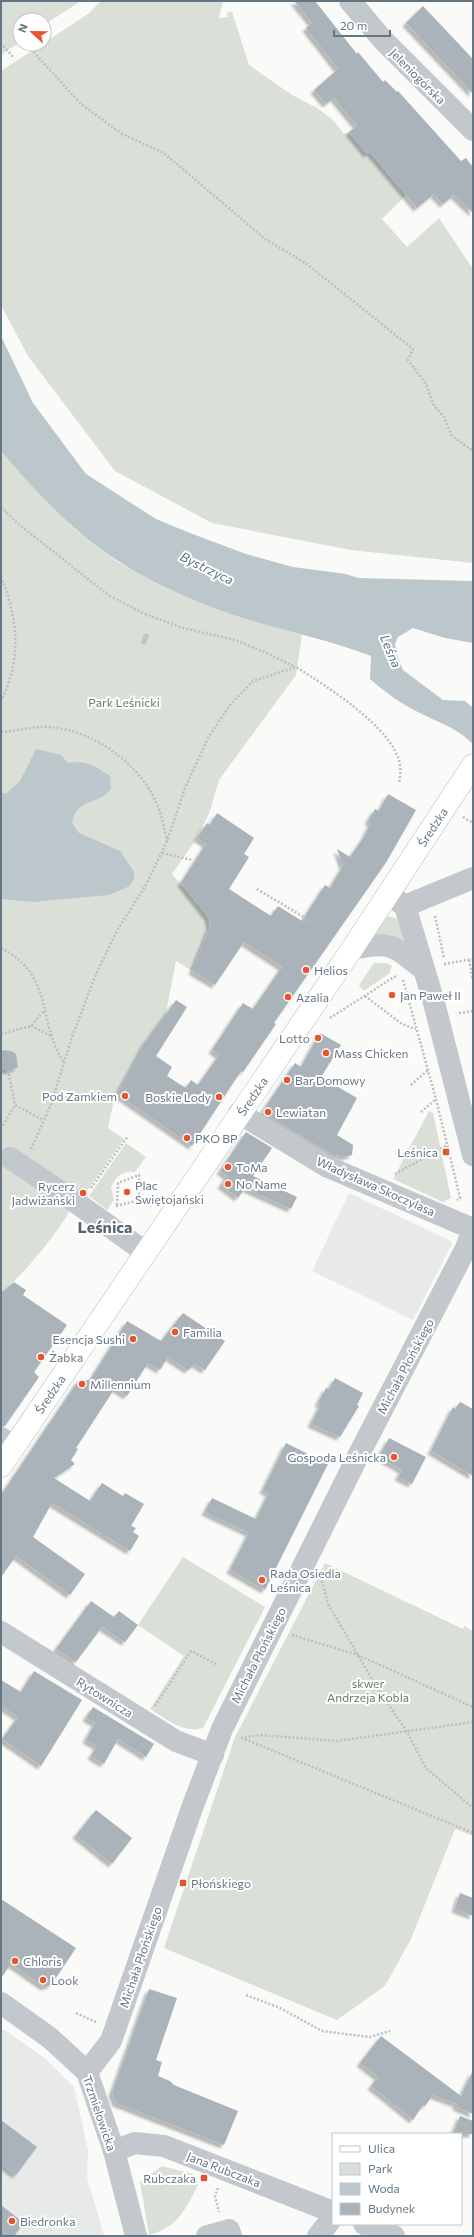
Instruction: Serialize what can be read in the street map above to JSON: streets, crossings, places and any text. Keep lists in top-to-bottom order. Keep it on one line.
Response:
{"streets":{"main road":["Średzka"],"street":["Jeleniogórska","Władysława Skoczylasa","Michała Płońskiego","Rytownicza","Trzmielowicka","Jana Rubczaka"]},"crossings":[["Średzka","Władysława Skoczylasa"],["Władysława Skoczylasa","Michała Płońskiego"],["Michała Płońskiego","Rytownicza"],["Michała Płońskiego","Trzmielowicka"],["Trzmielowicka","Jana Rubczaka"]],"districts":["Leśnica"],"water":["Bystrzyca","Leśna"],"parks":["Park Leśnicki","skwer Andrzeja Kobla"],"places":{"other":["Helios","Jan Paweł II","Azalia","Lotto","Mass Chicken","Bar Domowy","Pod Zamkiem","Boskie Lody","Lewiatan","PKO BP","ToMa","No Name","Plac Świętojański","Rycerz Jadwiżański","Familia","Esencja Sushi","Żabka","Millennium","Gospoda Leśnicka","Rada Osiedla Leśnica","Chloris","Look","Biedronka"],"transit":["Leśnica","Płońskiego","Rubczaka"]},"legend":["Ulica","Park","Woda","Budynek"],"scale_bar":"20 m","north":"left"}
